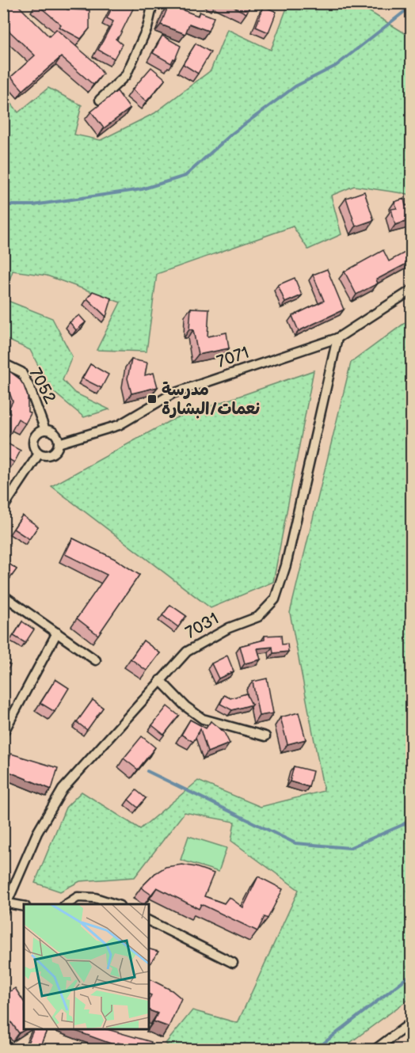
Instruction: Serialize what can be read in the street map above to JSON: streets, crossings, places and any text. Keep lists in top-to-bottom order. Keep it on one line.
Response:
{"streets":{"street":["7071","7052","7031"]},"crossings":[["7071","7052"],["7071","7031"]],"places":{"transit":["مدرسة نعمات/البشارة"]}}
